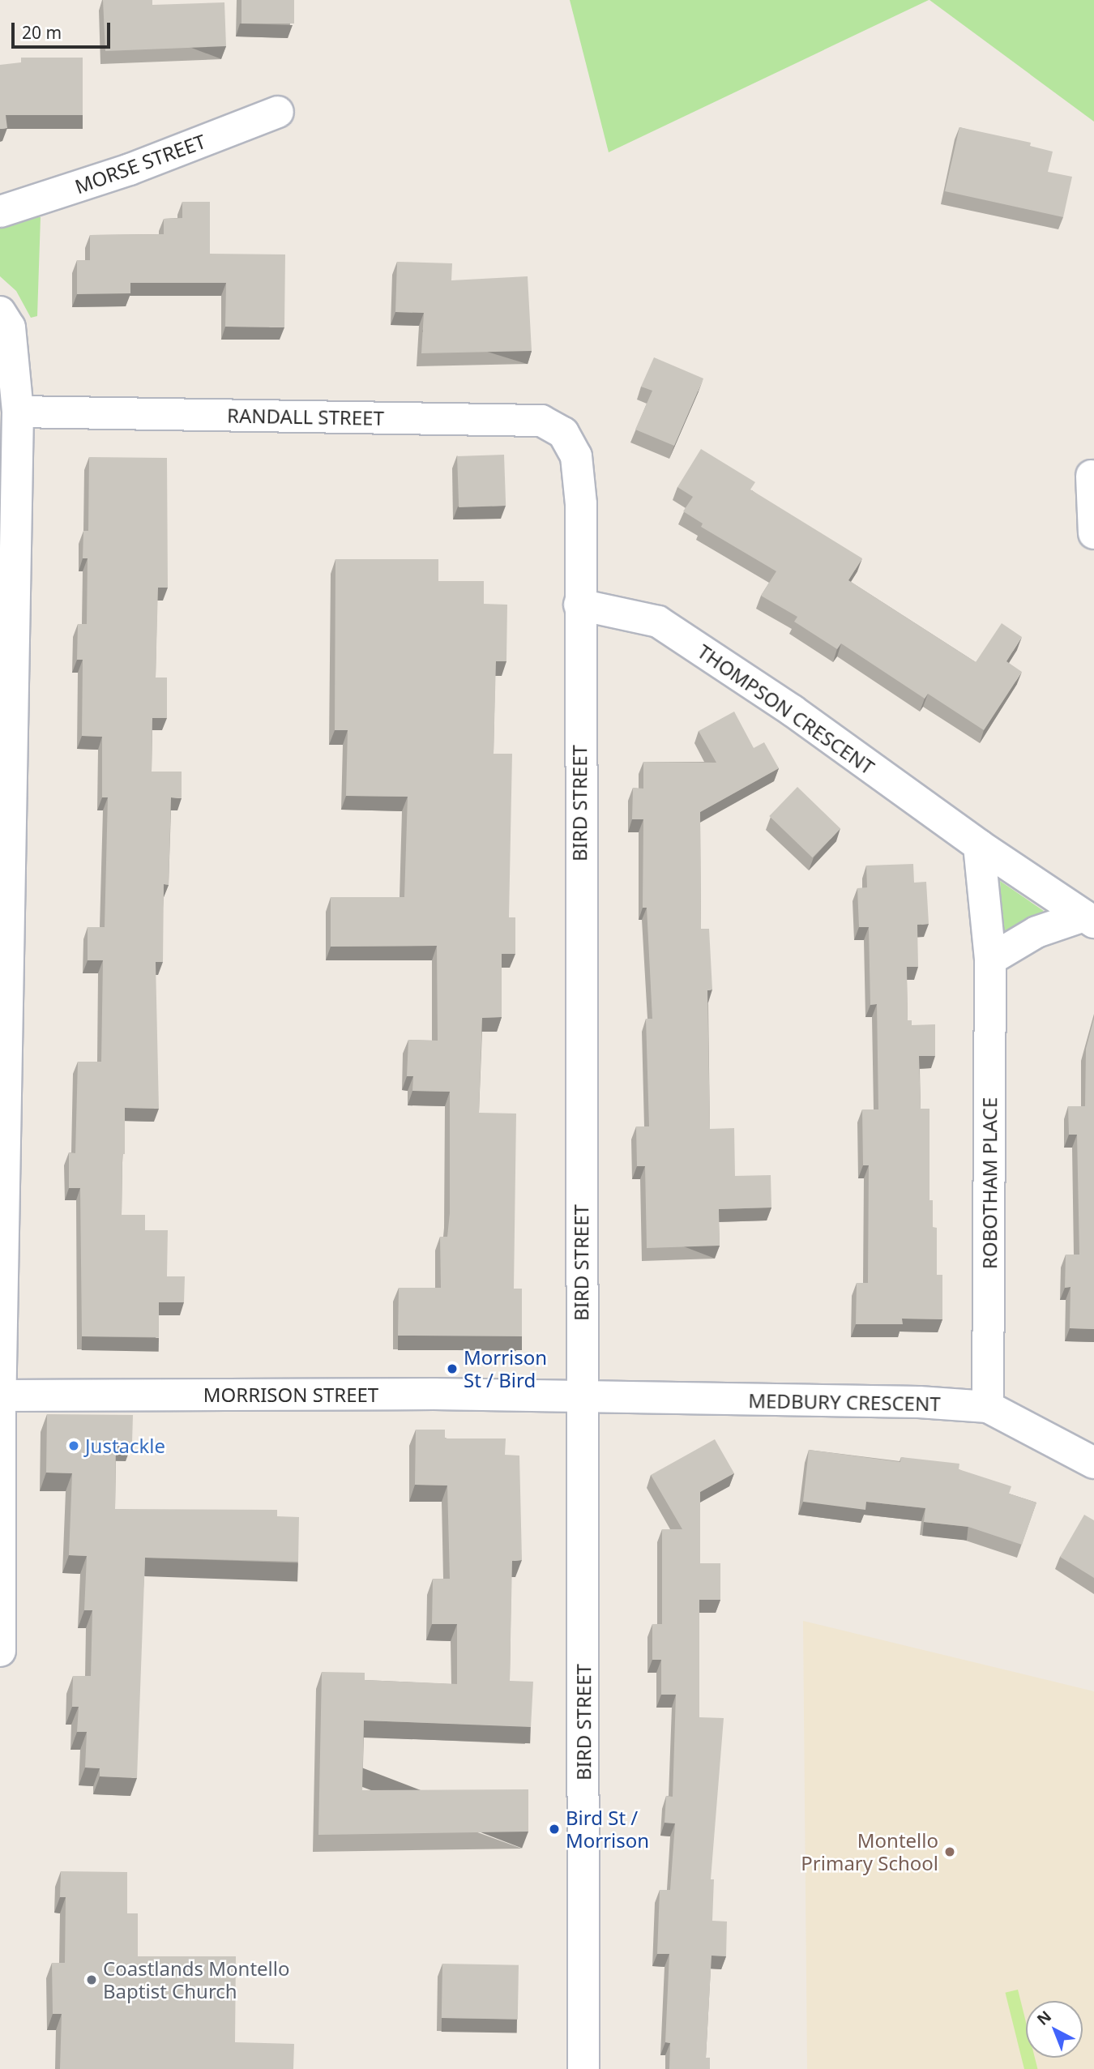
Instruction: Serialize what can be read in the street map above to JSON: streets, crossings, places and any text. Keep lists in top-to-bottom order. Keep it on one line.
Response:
{"streets":{"street":["MORSE STREET","RANDALL STREET","THOMPSON CRESCENT","BIRD STREET","ROBOTHAM PLACE","MORRISON STREET","MEDBURY CRESCENT"]},"crossings":[["RANDALL STREET","BIRD STREET"],["THOMPSON CRESCENT","BIRD STREET"],["THOMPSON CRESCENT","ROBOTHAM PLACE"],["BIRD STREET","MORRISON STREET"],["BIRD STREET","MEDBURY CRESCENT"],["ROBOTHAM PLACE","MEDBURY CRESCENT"],["MORRISON STREET","MEDBURY CRESCENT"]],"places":["Morrison St / Bird","Justackle","Bird St / Morrison","Montello Primary School","Coastlands Montello Baptist Church"],"scale_bar":"20 m","north":"top left"}
